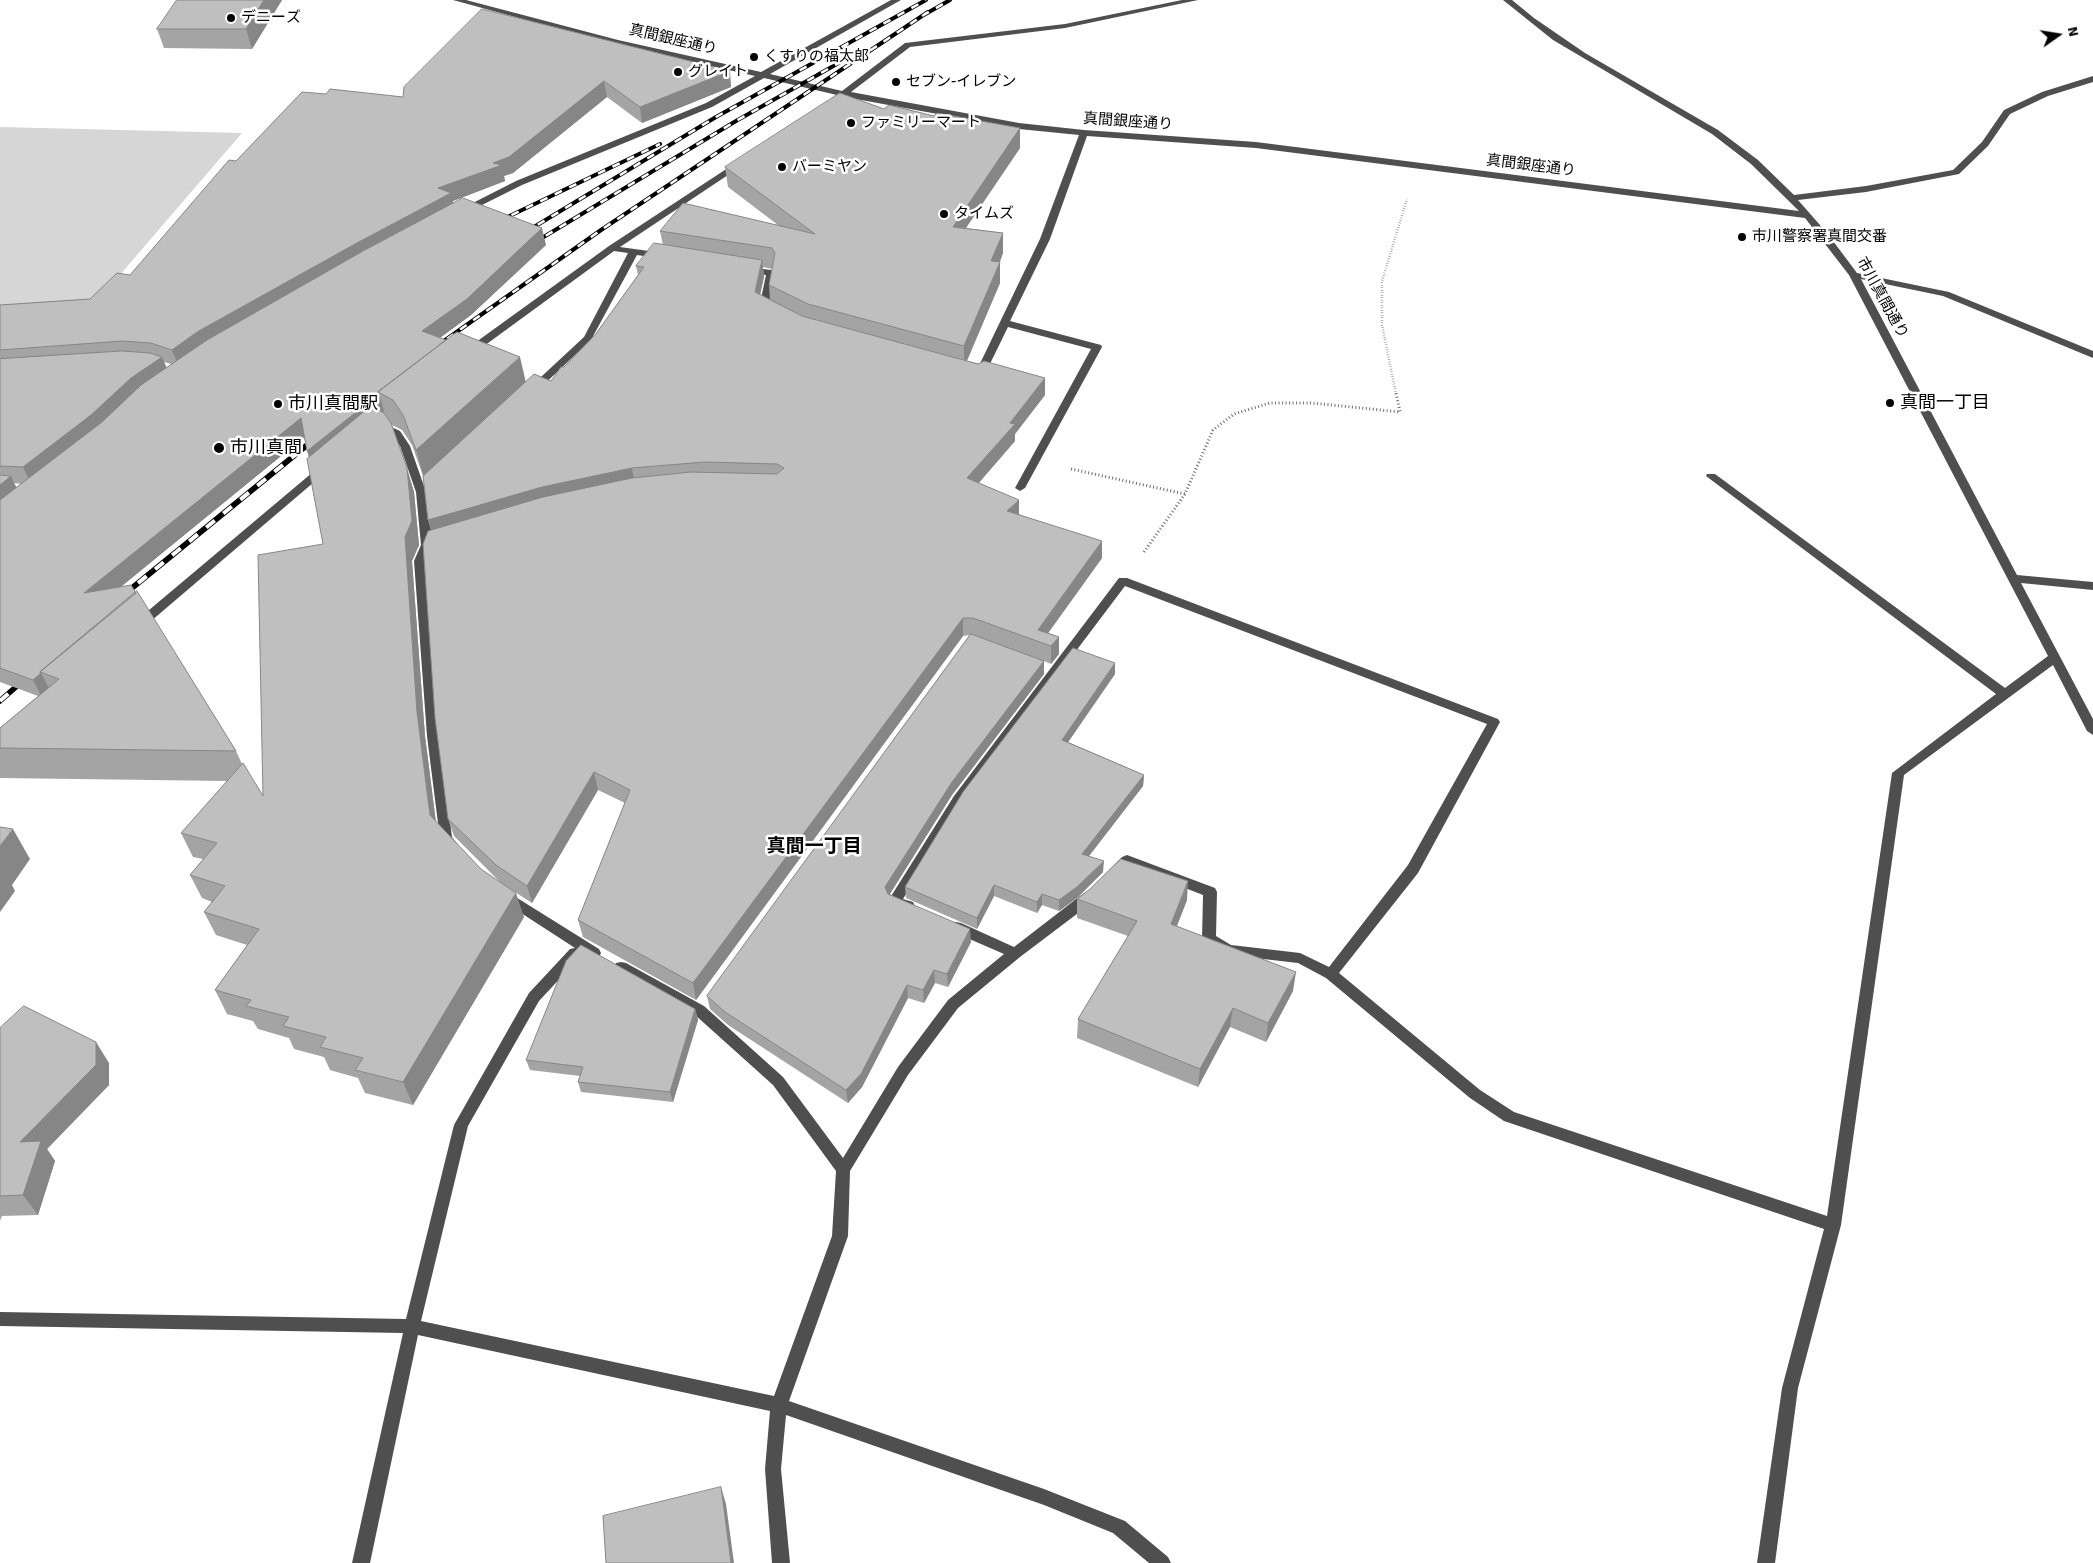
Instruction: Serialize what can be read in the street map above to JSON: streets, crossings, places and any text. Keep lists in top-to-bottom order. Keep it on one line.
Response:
{"streets":{"street":["真間銀座通り","市川真間通り"]},"crossings":[["真間銀座通り","市川真間通り"]],"districts":["真間一丁目"],"places":["デニーズ","くすりの福太郎","グレイト","セブン-イレブン","ファミリーマート","バーミヤン","タイムズ","市川警察署真間交番","真間一丁目","市川真間駅","市川真間"],"north":"right"}
